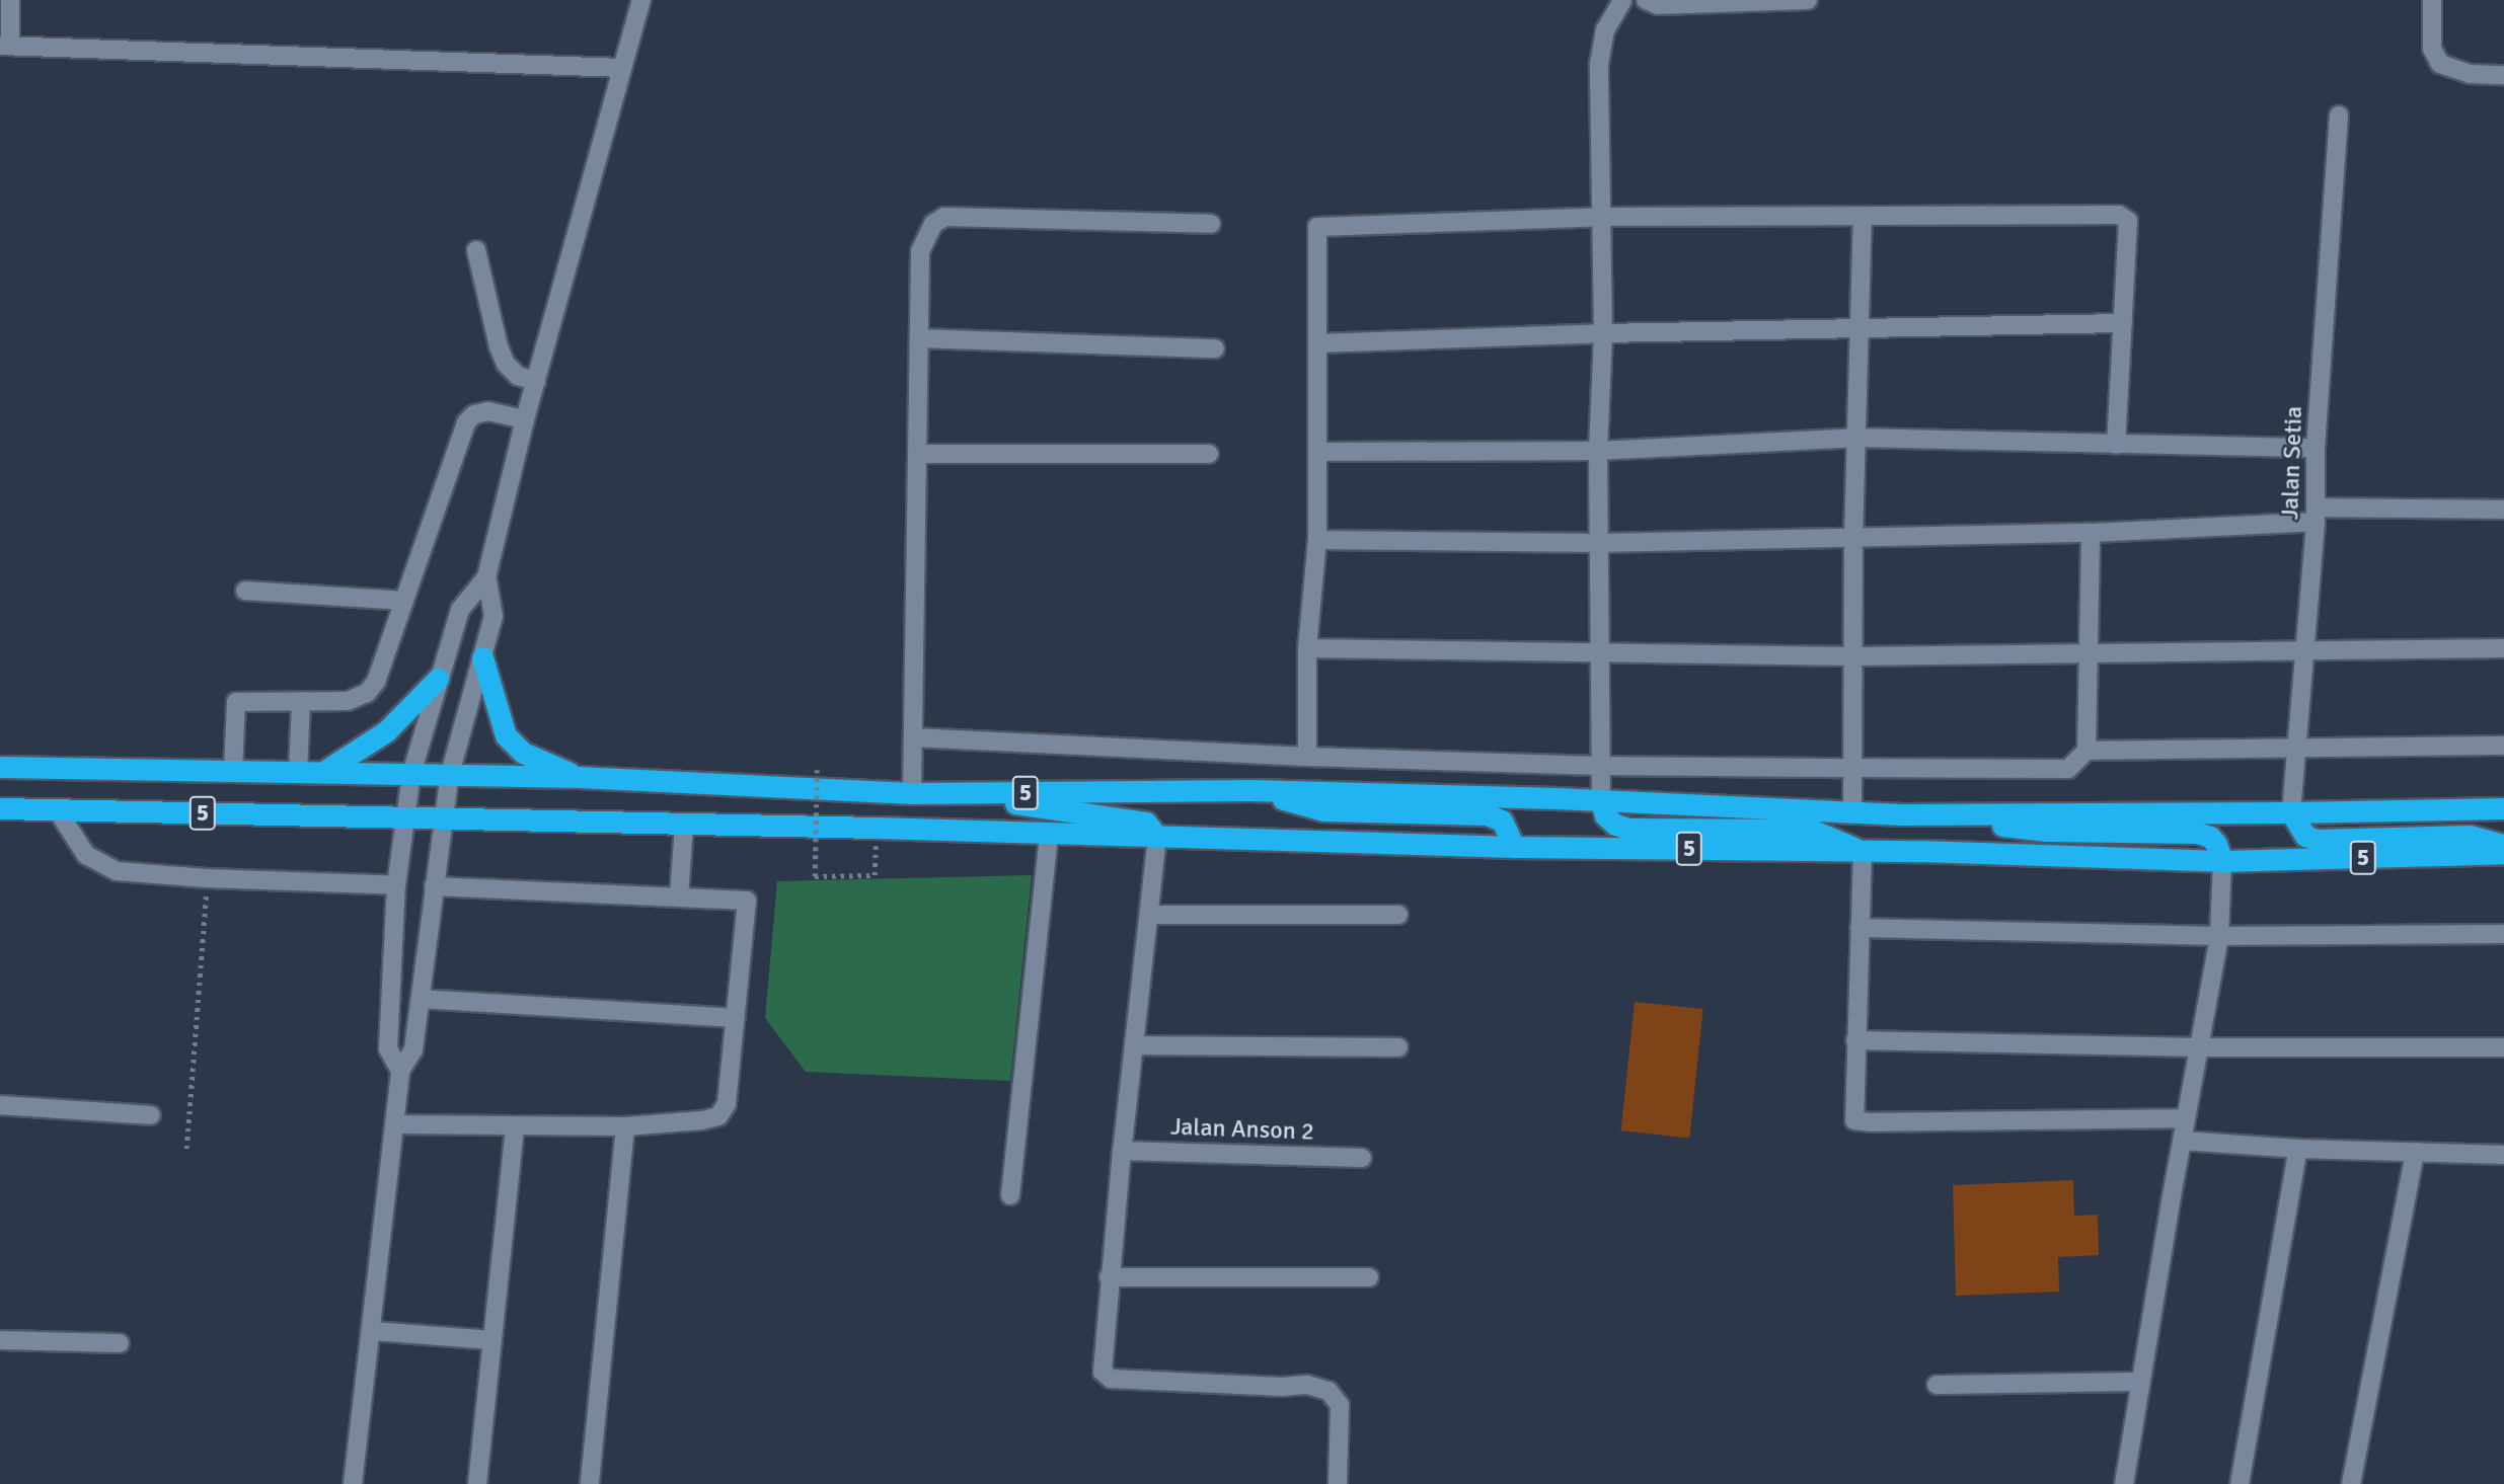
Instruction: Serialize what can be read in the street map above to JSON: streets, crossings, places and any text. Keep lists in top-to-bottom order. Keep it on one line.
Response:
{"streets":{"highway":["5"],"street":["Jalan Setia","Jalan Anson 2"]},"crossings":[["Jalan Setia","5"]]}
